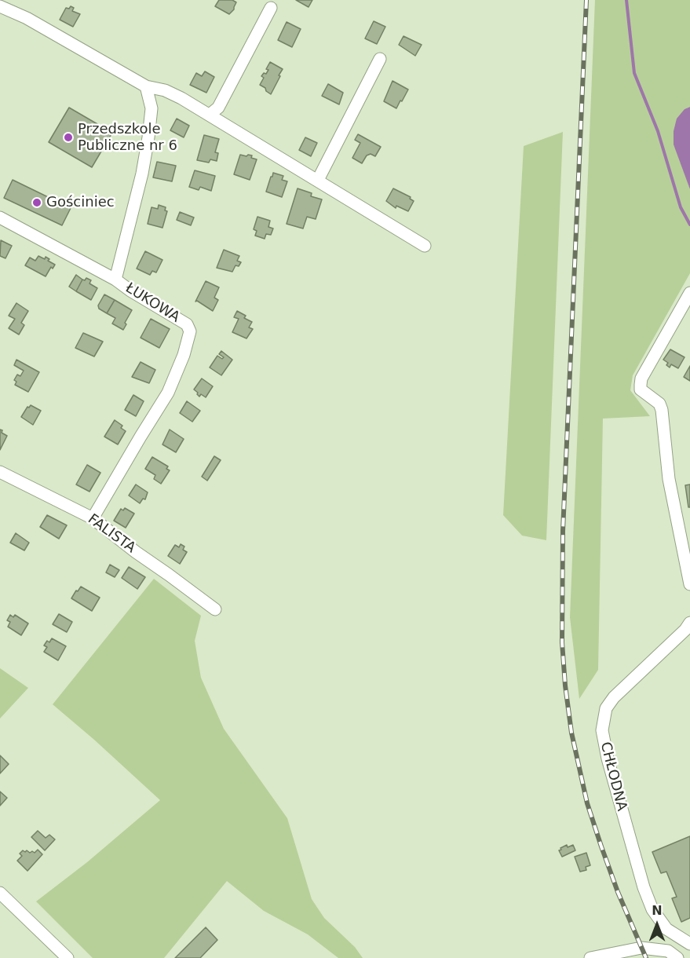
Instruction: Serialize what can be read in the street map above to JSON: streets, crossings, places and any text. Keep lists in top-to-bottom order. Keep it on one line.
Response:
{"streets":{"street":["ŁUKOWA","FALISTA","CHŁODNA"]},"crossings":[["ŁUKOWA","FALISTA"]],"places":["Przedszkole Publiczne nr 6","Gościniec"],"north":"top"}
